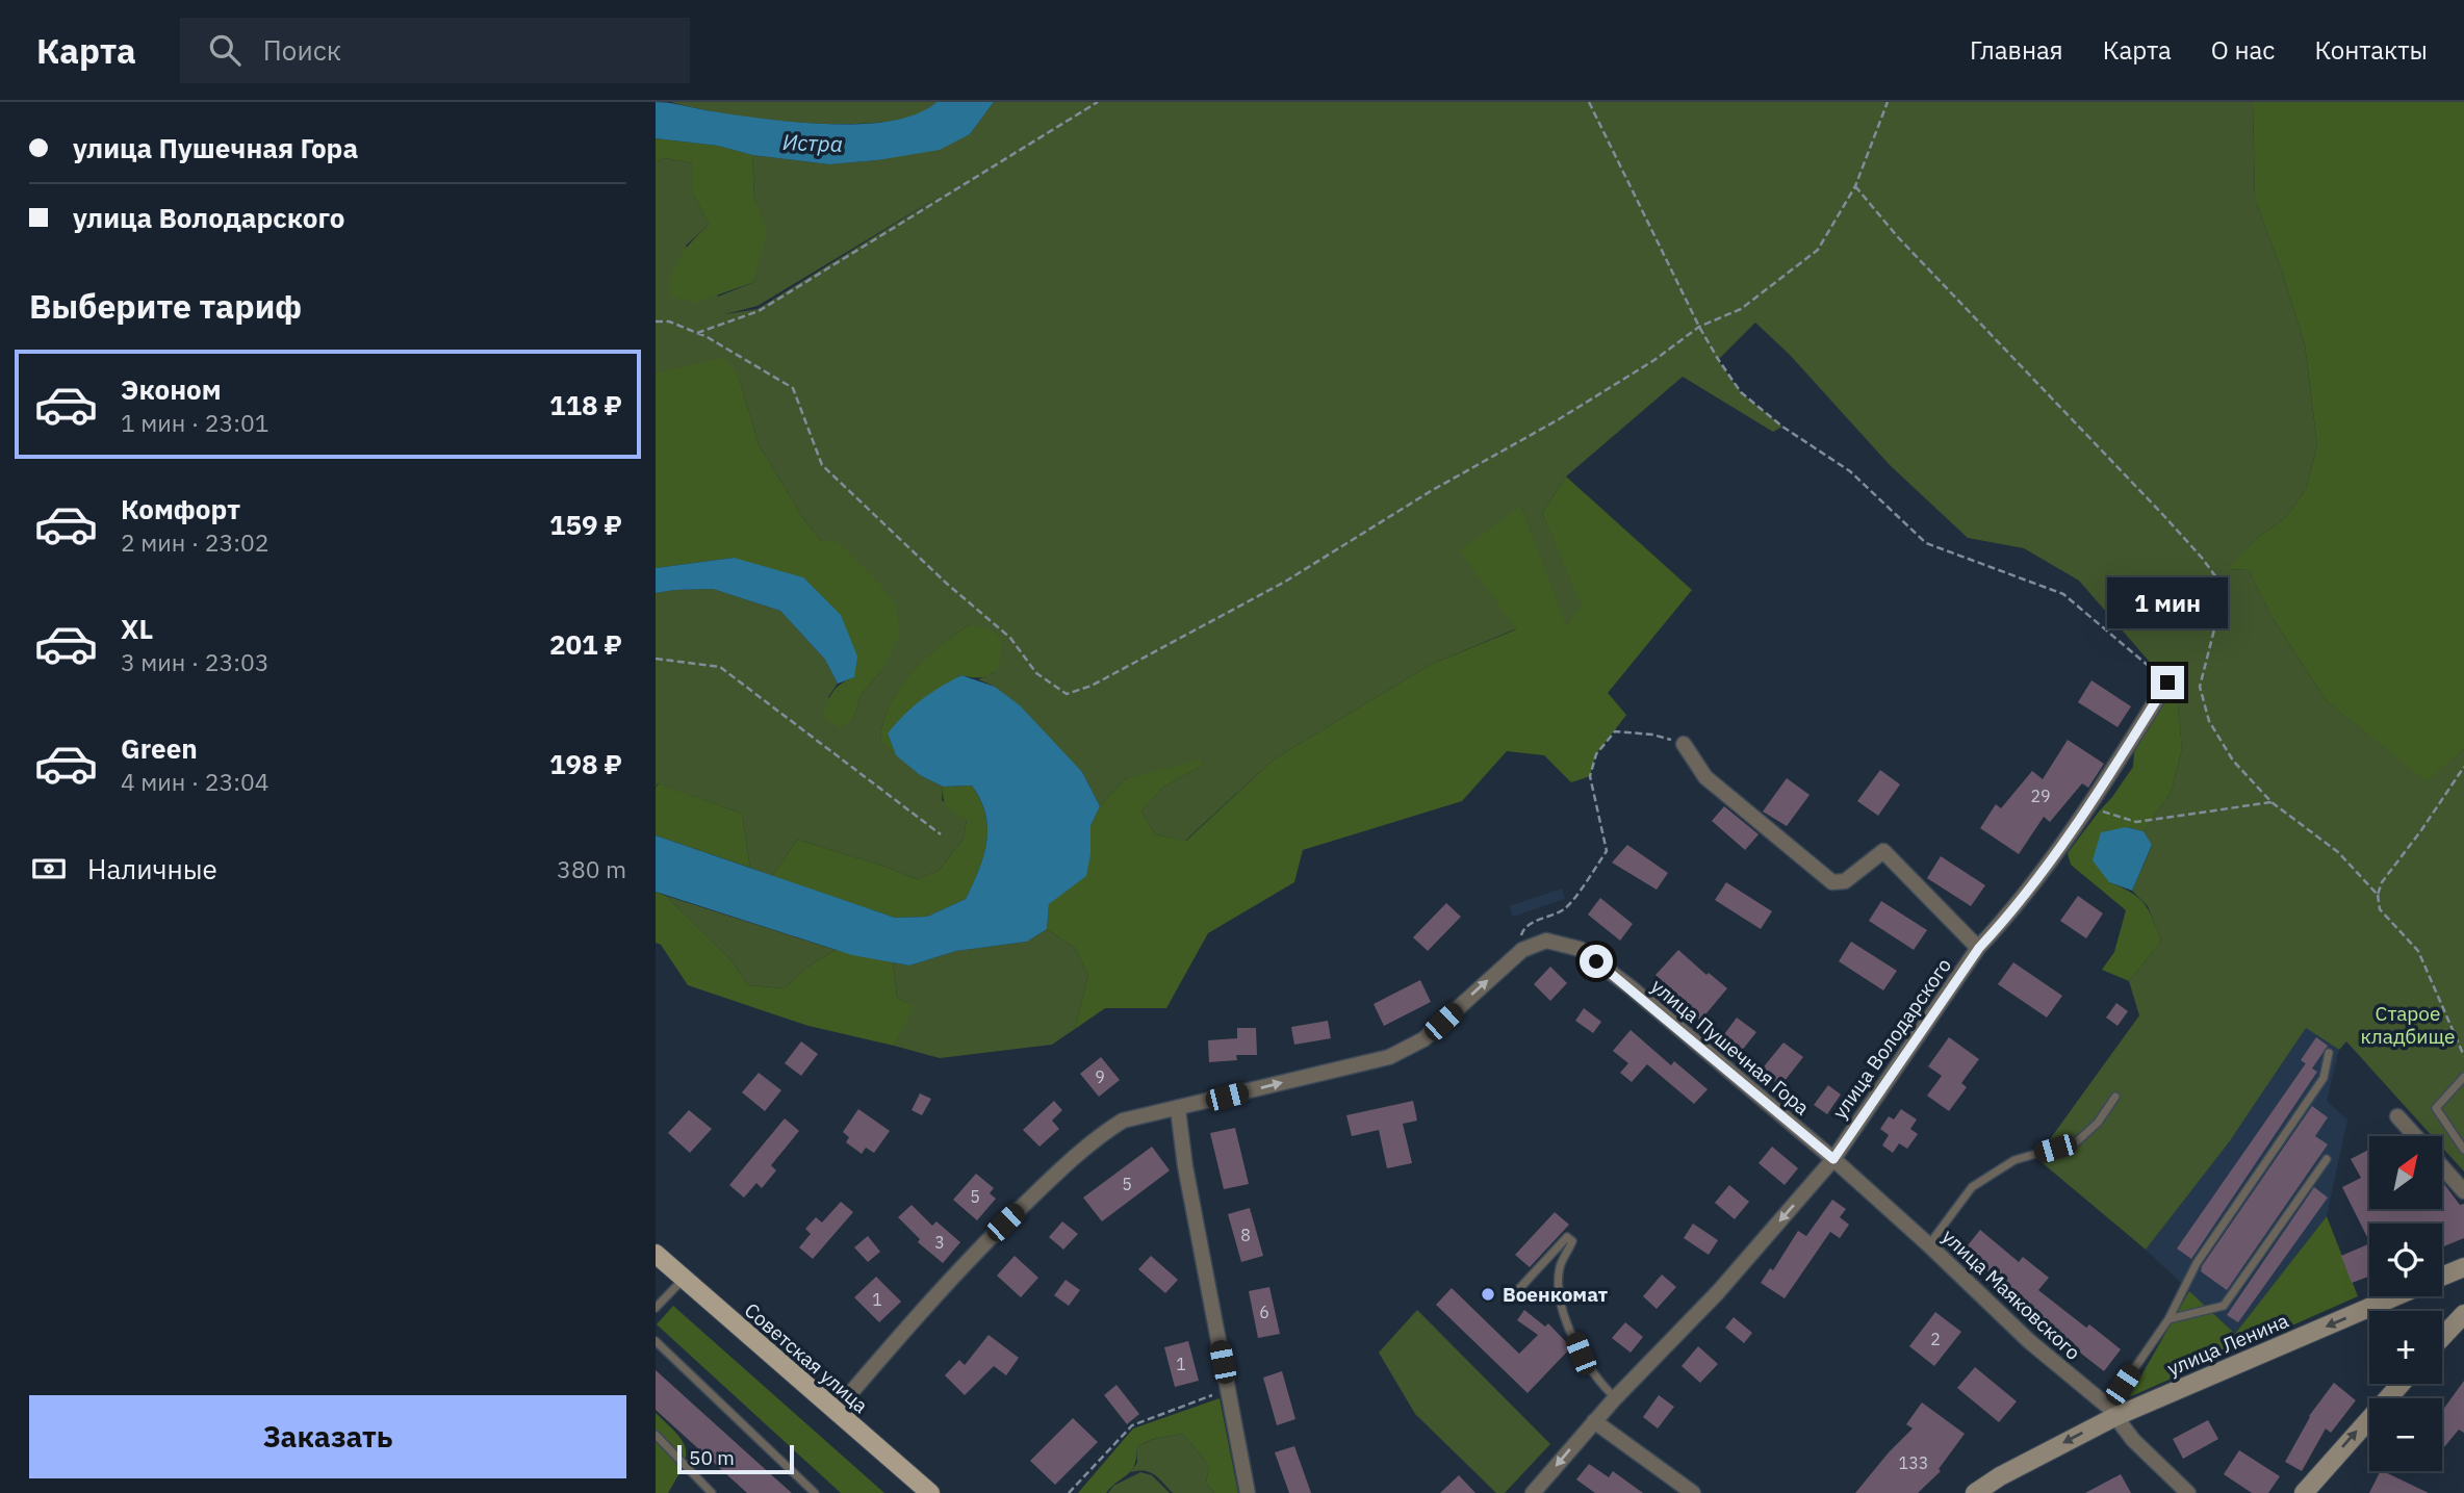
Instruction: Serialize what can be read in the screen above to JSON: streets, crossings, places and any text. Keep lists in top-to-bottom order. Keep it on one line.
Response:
{"streets":{"main road":["Советская улица"],"street":["улица Володарского","улица Пушечная Гора","улица Маяковского","улица Ленина"]},"crossings":[["улица Володарского","улица Пушечная Гора"],["улица Володарского","улица Маяковского"],["улица Пушечная Гора","улица Маяковского"],["улица Маяковского","улица Ленина"]],"one_way":["улица Володарского"],"water":["Истра"],"parks":["Старое кладбище"],"places":["Военкомат"],"house_numbers":["29","9","5","5","8","3","1","6","2","1","133"],"scale_bar":"50 m","north":"top right","page":{"header":"Карта","search":"Поиск","nav":["Главная","Карта","О нас","Контакты"],"banner":["улица Пушечная Гора","улица Володарского"],"heading":"Выберите тариф","list":[{"name":"Эконом","note":"1 мин · 23:01","value":"118 ₽"},{"name":"Комфорт","note":"2 мин · 23:02","value":"159 ₽"},{"name":"XL","note":"3 мин · 23:03","value":"201 ₽"},{"name":"Green","note":"4 мин · 23:04","value":"198 ₽"}],"bubble":"1 мин","pay":["Наличные","380 m"],"map_buttons":["+","−"],"buttons":"Заказать","scale":"50 m"}}
